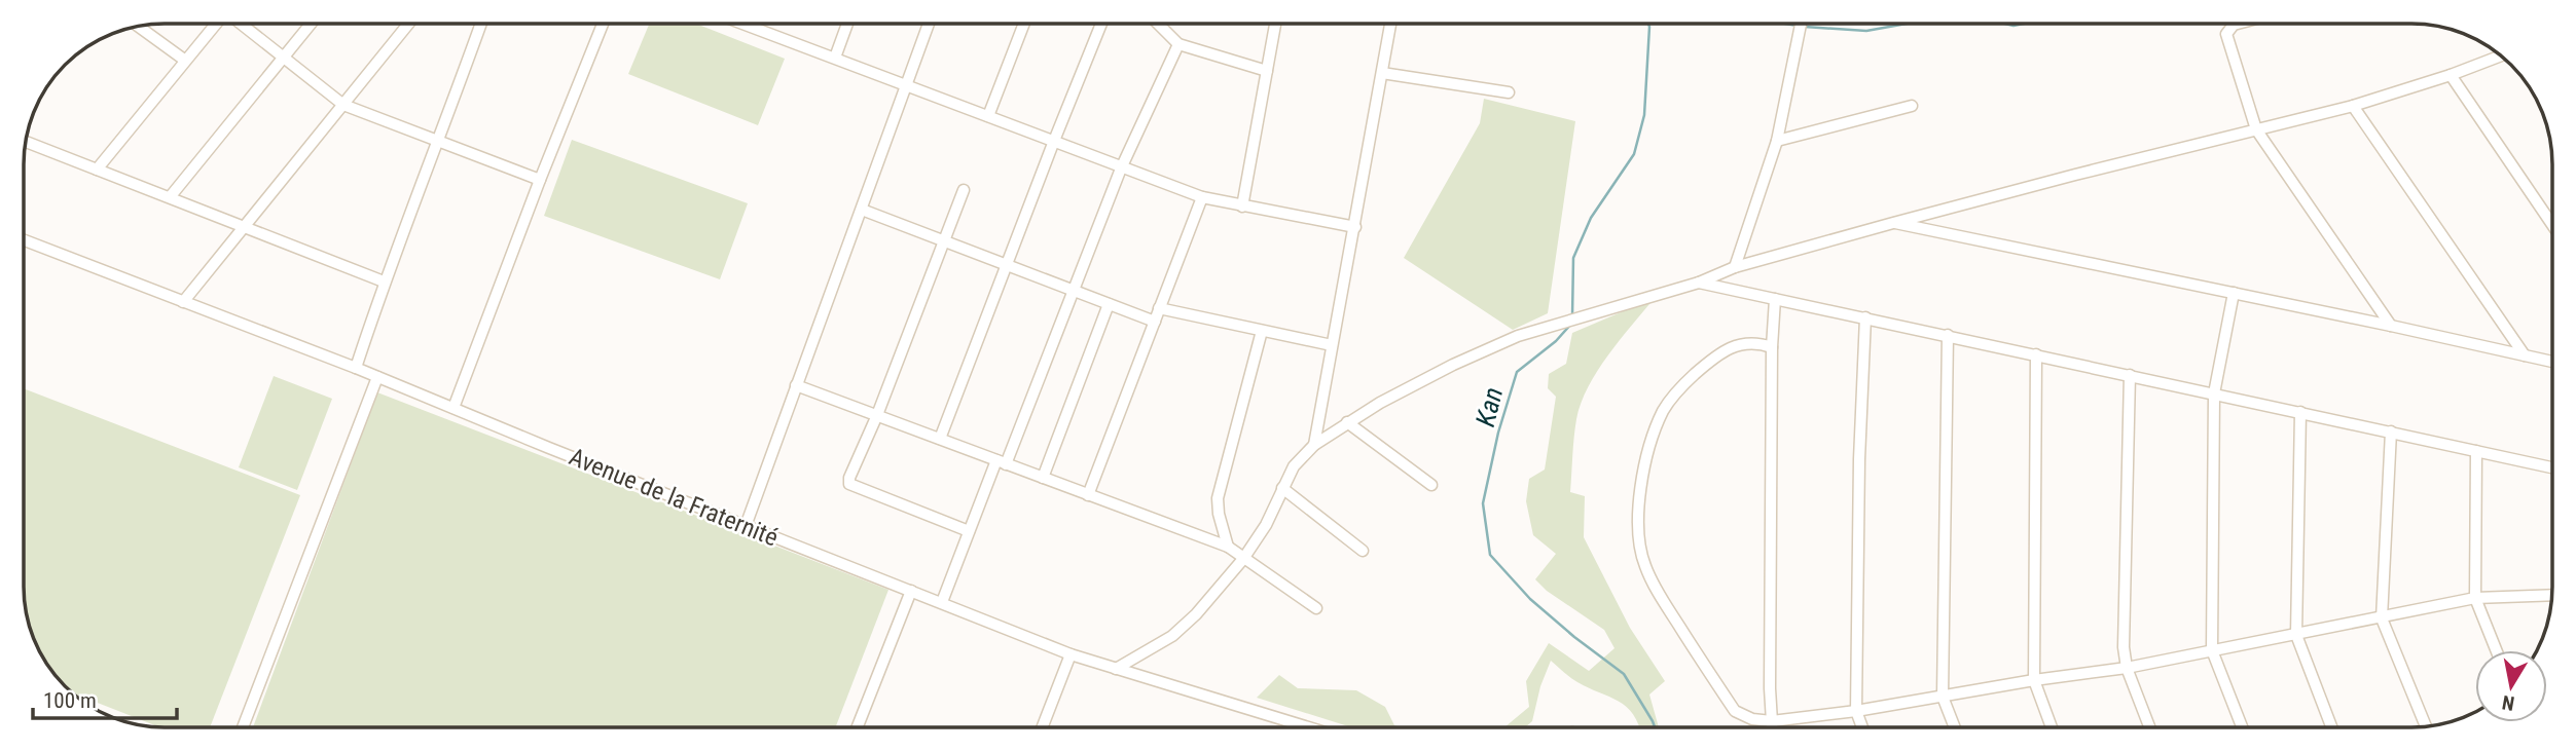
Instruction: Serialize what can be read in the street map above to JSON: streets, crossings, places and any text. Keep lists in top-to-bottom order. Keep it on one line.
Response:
{"streets":{"street":["Avenue de la Fraternité"]},"water":["Kan"],"scale_bar":"100 m","north":"bottom"}
